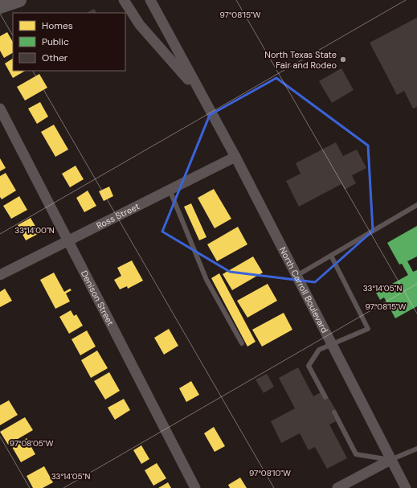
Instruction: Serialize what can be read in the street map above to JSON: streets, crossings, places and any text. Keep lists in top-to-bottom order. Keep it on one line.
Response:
{"streets":{"street":["Ross Street","North Carroll Boulevard","Denison Street"]},"crossings":[["Ross Street","North Carroll Boulevard"],["Ross Street","Denison Street"]],"places":["North Texas State Fair and Rodeo"],"legend":["Homes","Public","Other"],"coordinates":["97°08'15\"W","33°14'00\"N","33°14'05\"N","97°08'05\"W","97°08'10\"W"]}
